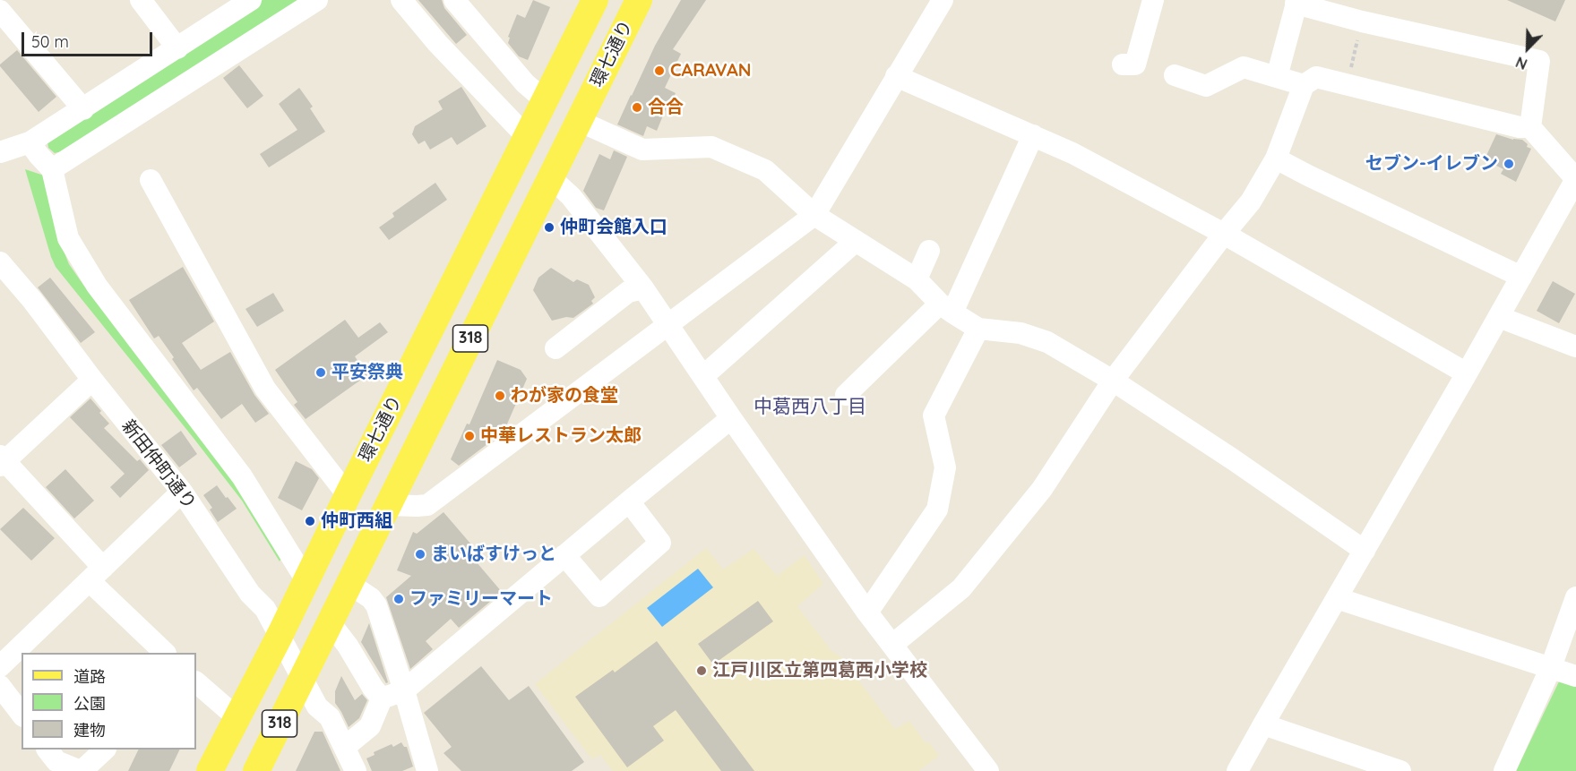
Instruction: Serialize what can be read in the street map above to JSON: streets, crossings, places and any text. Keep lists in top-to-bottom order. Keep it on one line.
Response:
{"streets":{"main road":["環七通り","318"],"street":["新田仲町通り"]},"crossings":[["環七通り","新田仲町通り"]],"districts":["中葛西八丁目"],"places":["CARAVAN","合合","セブン-イレブン","仲町会館入口","平安祭典","わが家の食堂","中華レストラン太郎","仲町西組","まいばすけっと","ファミリーマート","江戸川区立第四葛西小学校"],"legend":["道路","公園","建物"],"scale_bar":"50 m","north":"bottom left"}
